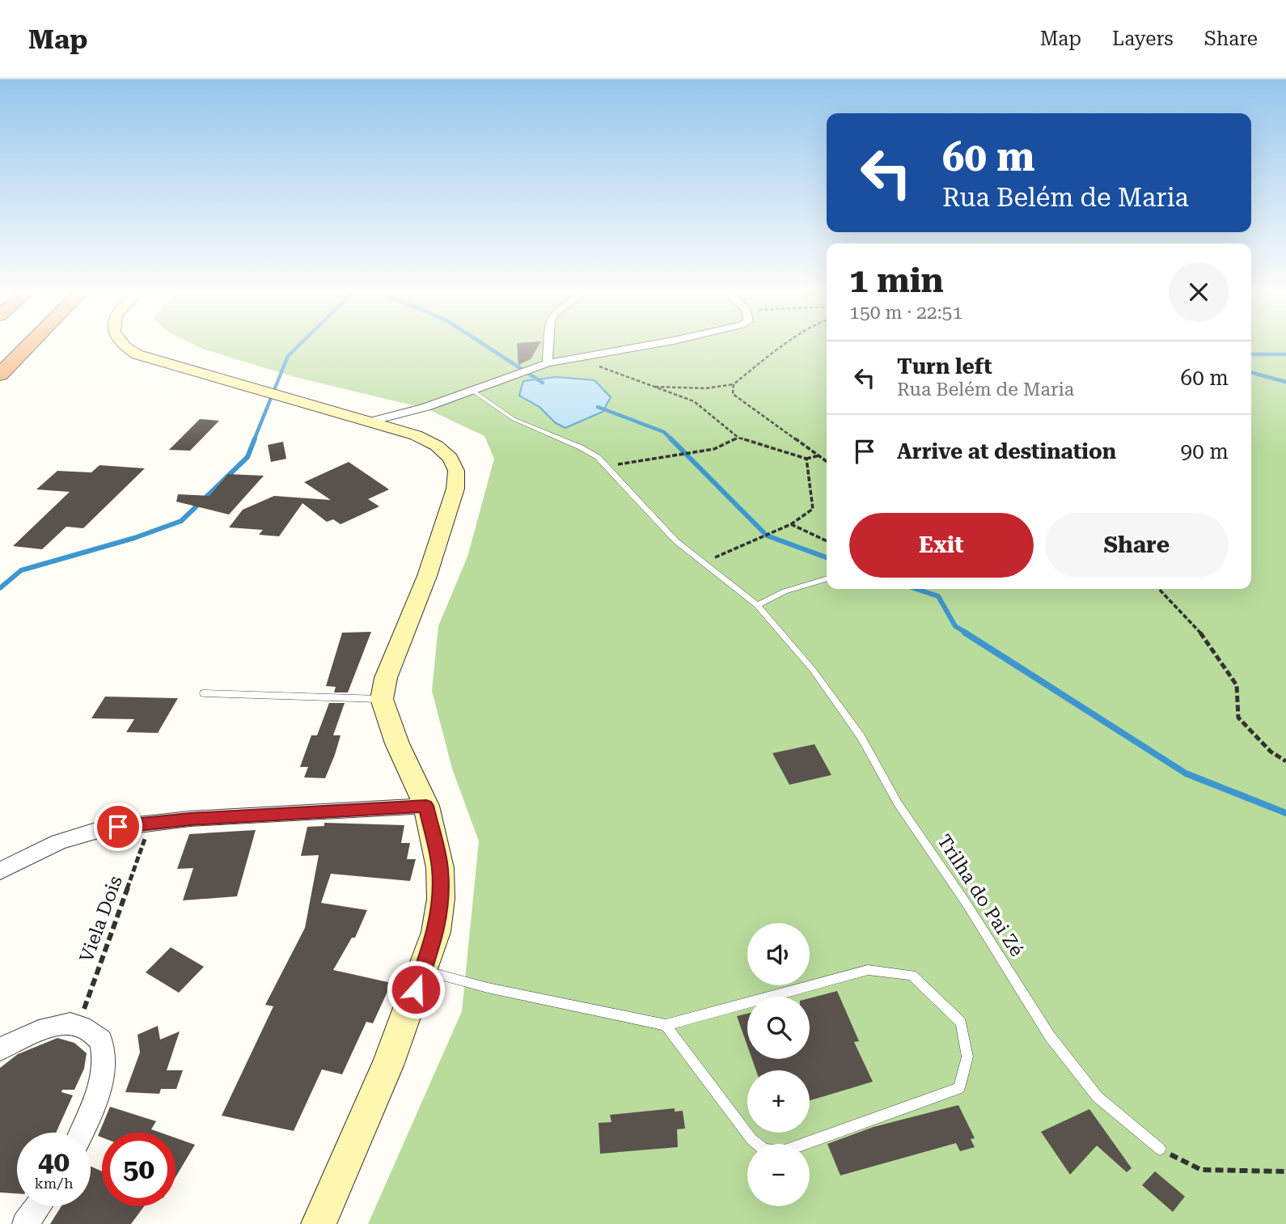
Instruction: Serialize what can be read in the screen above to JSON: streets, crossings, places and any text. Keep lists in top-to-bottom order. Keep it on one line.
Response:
{"streets":{"lane":["Trilha do Pai Zé"],"path":["Viela Dois"]},"page":{"header":"Map","nav":["Map","Layers","Share"],"turn":["60 m","Rua Belém de Maria"],"heading":["1 min","150 m · 22:51"],"list":[{"name":"Turn left","note":"Rua Belém de Maria","value":"60 m"},{"name":"Arrive at destination","value":"90 m"}],"buttons":["Exit","Share"],"map_buttons":["+","−"],"speed":"40 km/h","limit":"50"}}
